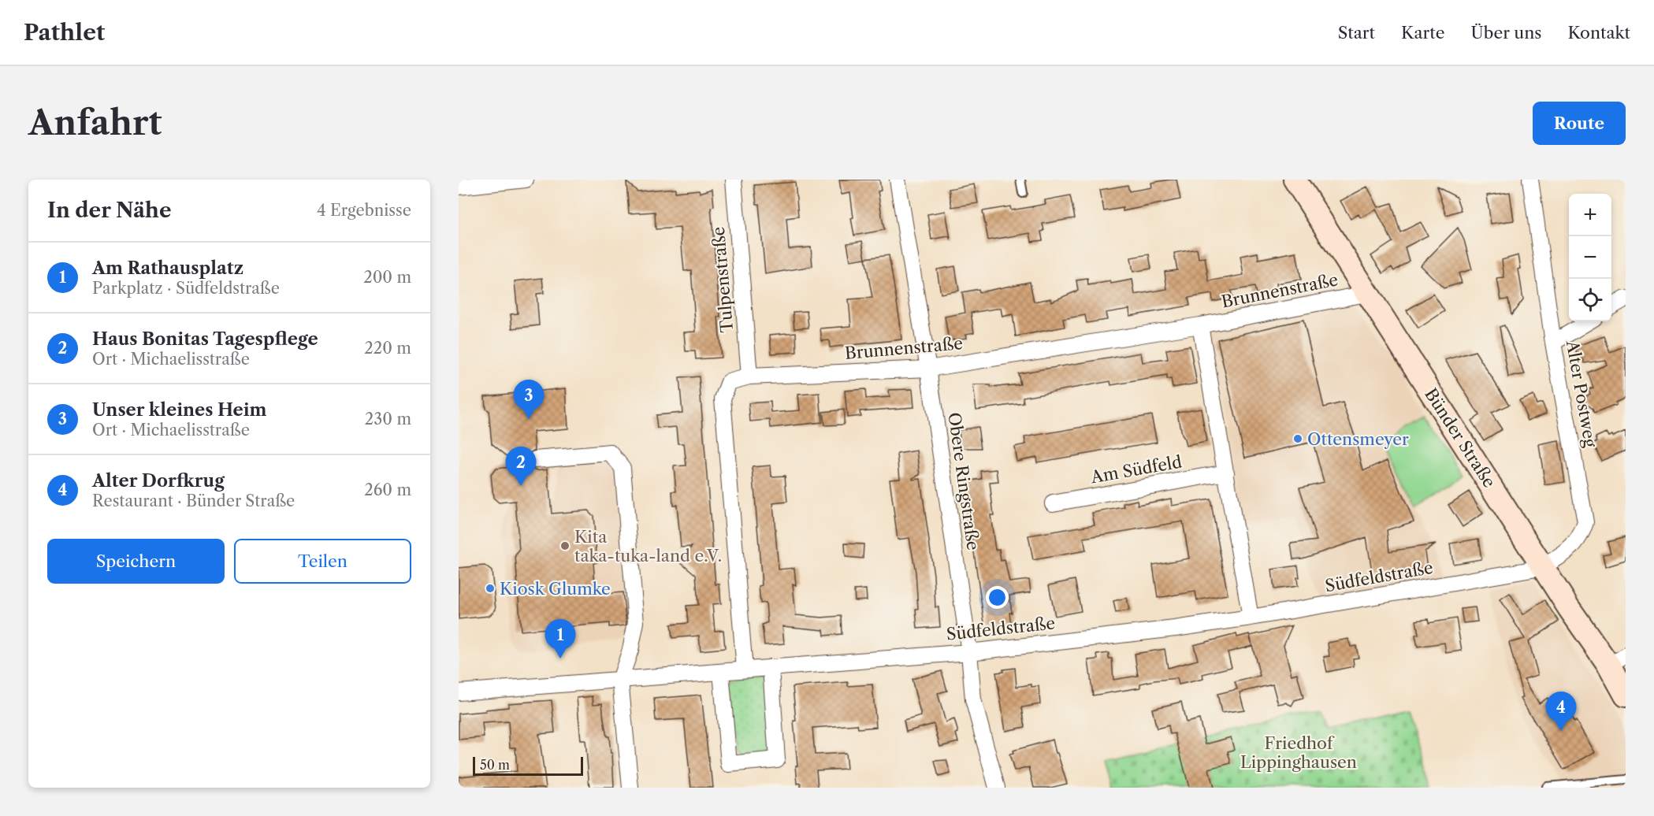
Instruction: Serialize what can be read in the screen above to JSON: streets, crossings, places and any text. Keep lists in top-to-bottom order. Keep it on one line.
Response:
{"streets":{"main road":["Bünder Straße"],"street":["Tulpenstraße","Brunnenstraße","Alter Postweg","Am Südfeld","Obere Ringstraße","Südfeldstraße"]},"crossings":[["Tulpenstraße","Brunnenstraße"],["Brunnenstraße","Bünder Straße"],["Brunnenstraße","Obere Ringstraße"],["Brunnenstraße","Südfeldstraße"],["Alter Postweg","Bünder Straße"],["Alter Postweg","Südfeldstraße"],["Bünder Straße","Südfeldstraße"],["Obere Ringstraße","Südfeldstraße"]],"parks":["Friedhof Lippinghausen"],"places":["Ottensmeyer","Kita taka-tuka-land e.V.","Kiosk Glumke"],"scale_bar":"50 m","page":{"header":"Pathlet","nav":["Start","Karte","Über uns","Kontakt"],"buttons":["Route",["Speichern","Teilen"]],"title":"Anfahrt","heading":["In der Nähe","4 Ergebnisse"],"map_buttons":["+","−"],"list":[{"mark":"1","name":"Am Rathausplatz","note":"Parkplatz · Südfeldstraße","value":"200 m"},{"mark":"2","name":"Haus Bonitas Tagespflege","note":"Ort · Michaelisstraße","value":"220 m"},{"mark":"3","name":"Unser kleines Heim","note":"Ort · Michaelisstraße","value":"230 m"},{"mark":"4","name":"Alter Dorfkrug","note":"Restaurant · Bünder Straße","value":"260 m"}],"pins":["3","2","1","4"],"scale":"50 m"}}
